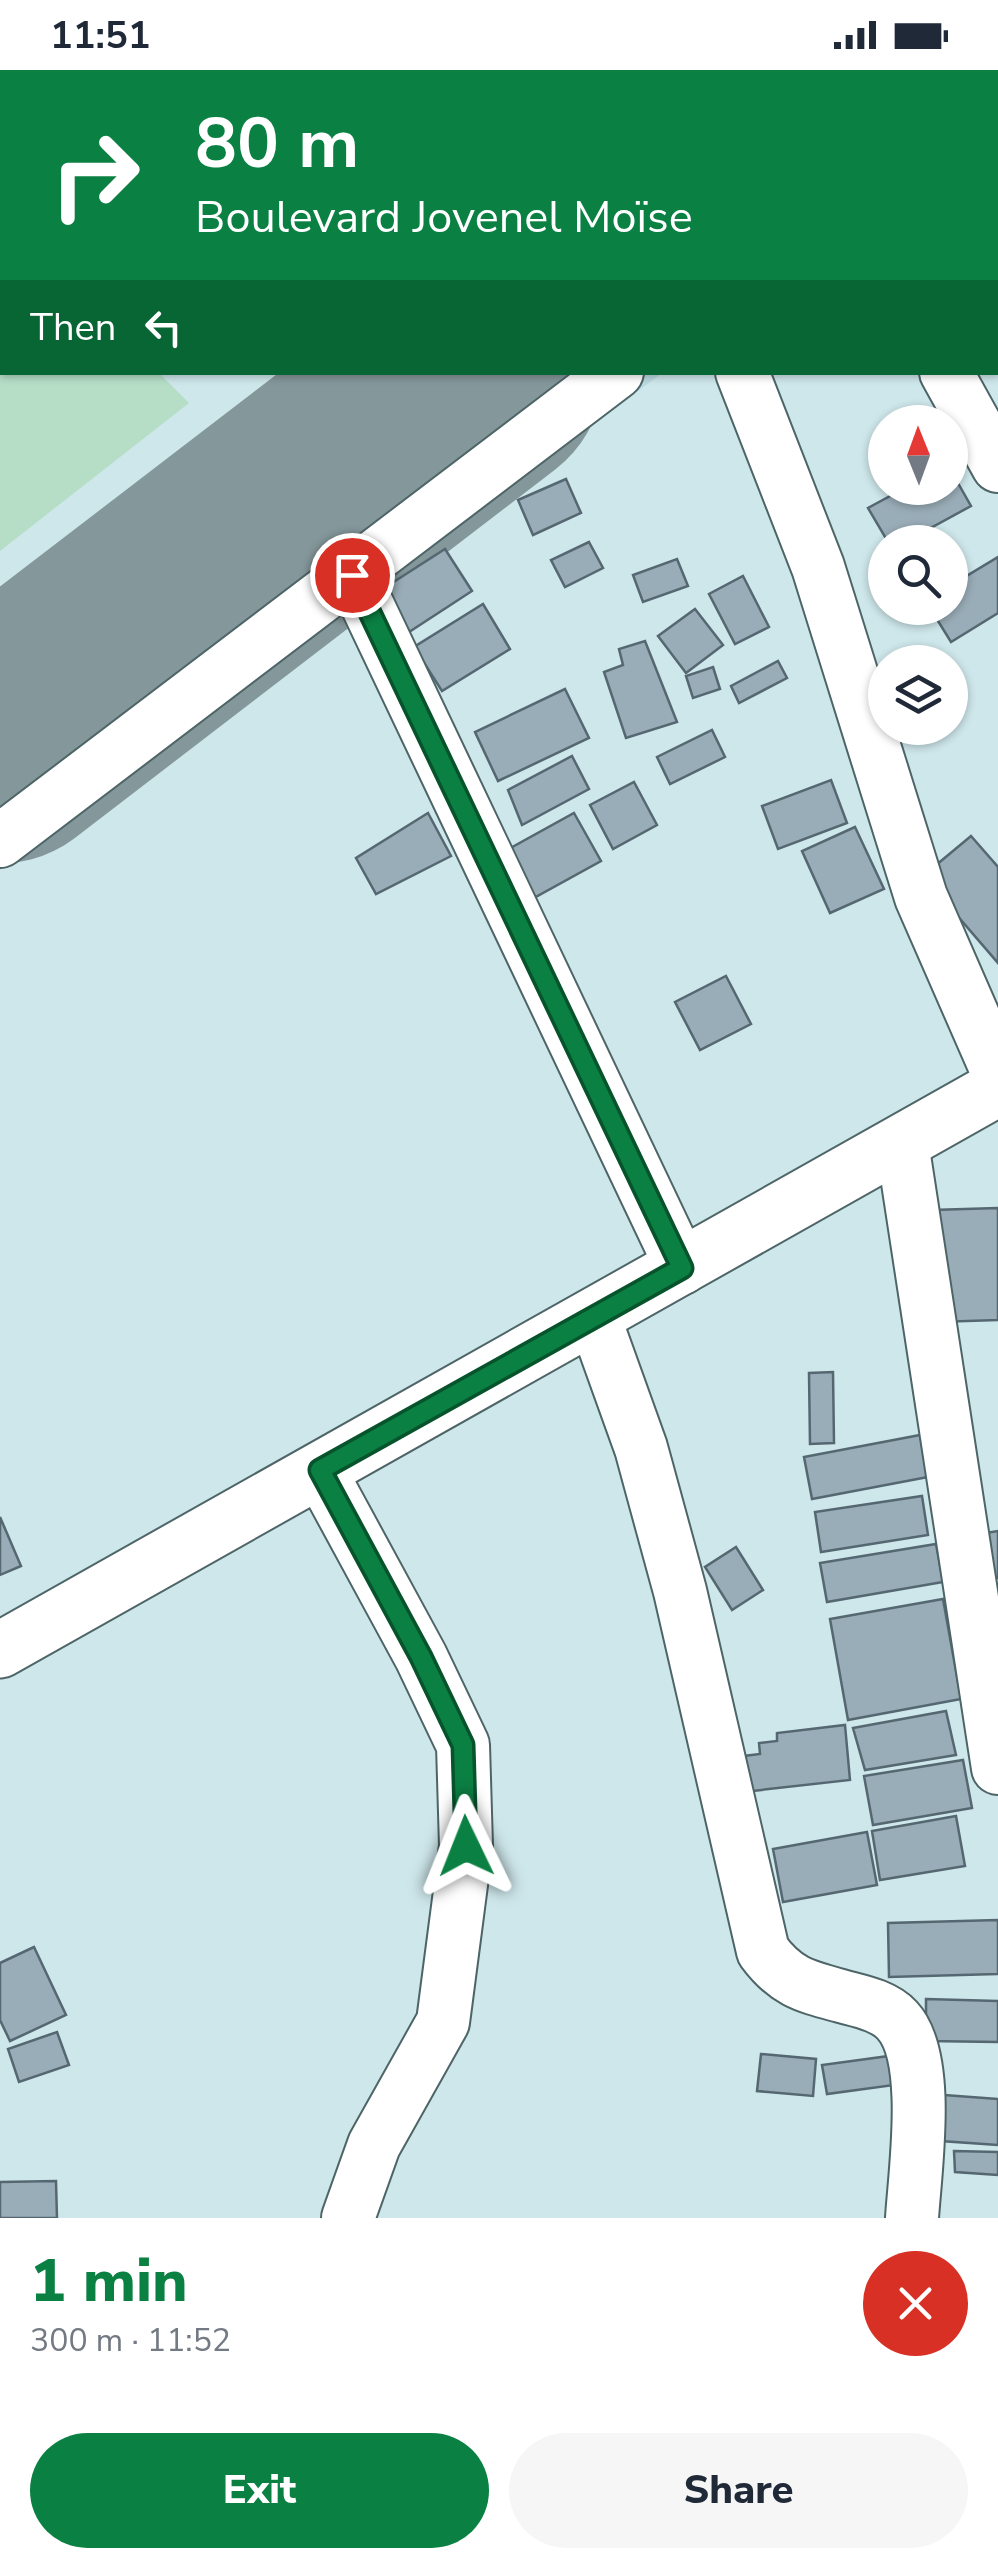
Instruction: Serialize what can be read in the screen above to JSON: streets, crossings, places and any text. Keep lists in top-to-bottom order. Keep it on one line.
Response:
{"north":"top","page":{"status":"11:51","turn":["80 m","Boulevard Jovenel Moïse"],"then":"Then","heading":["1 min","300 m · 11:52"],"buttons":["Exit","Share"]}}
